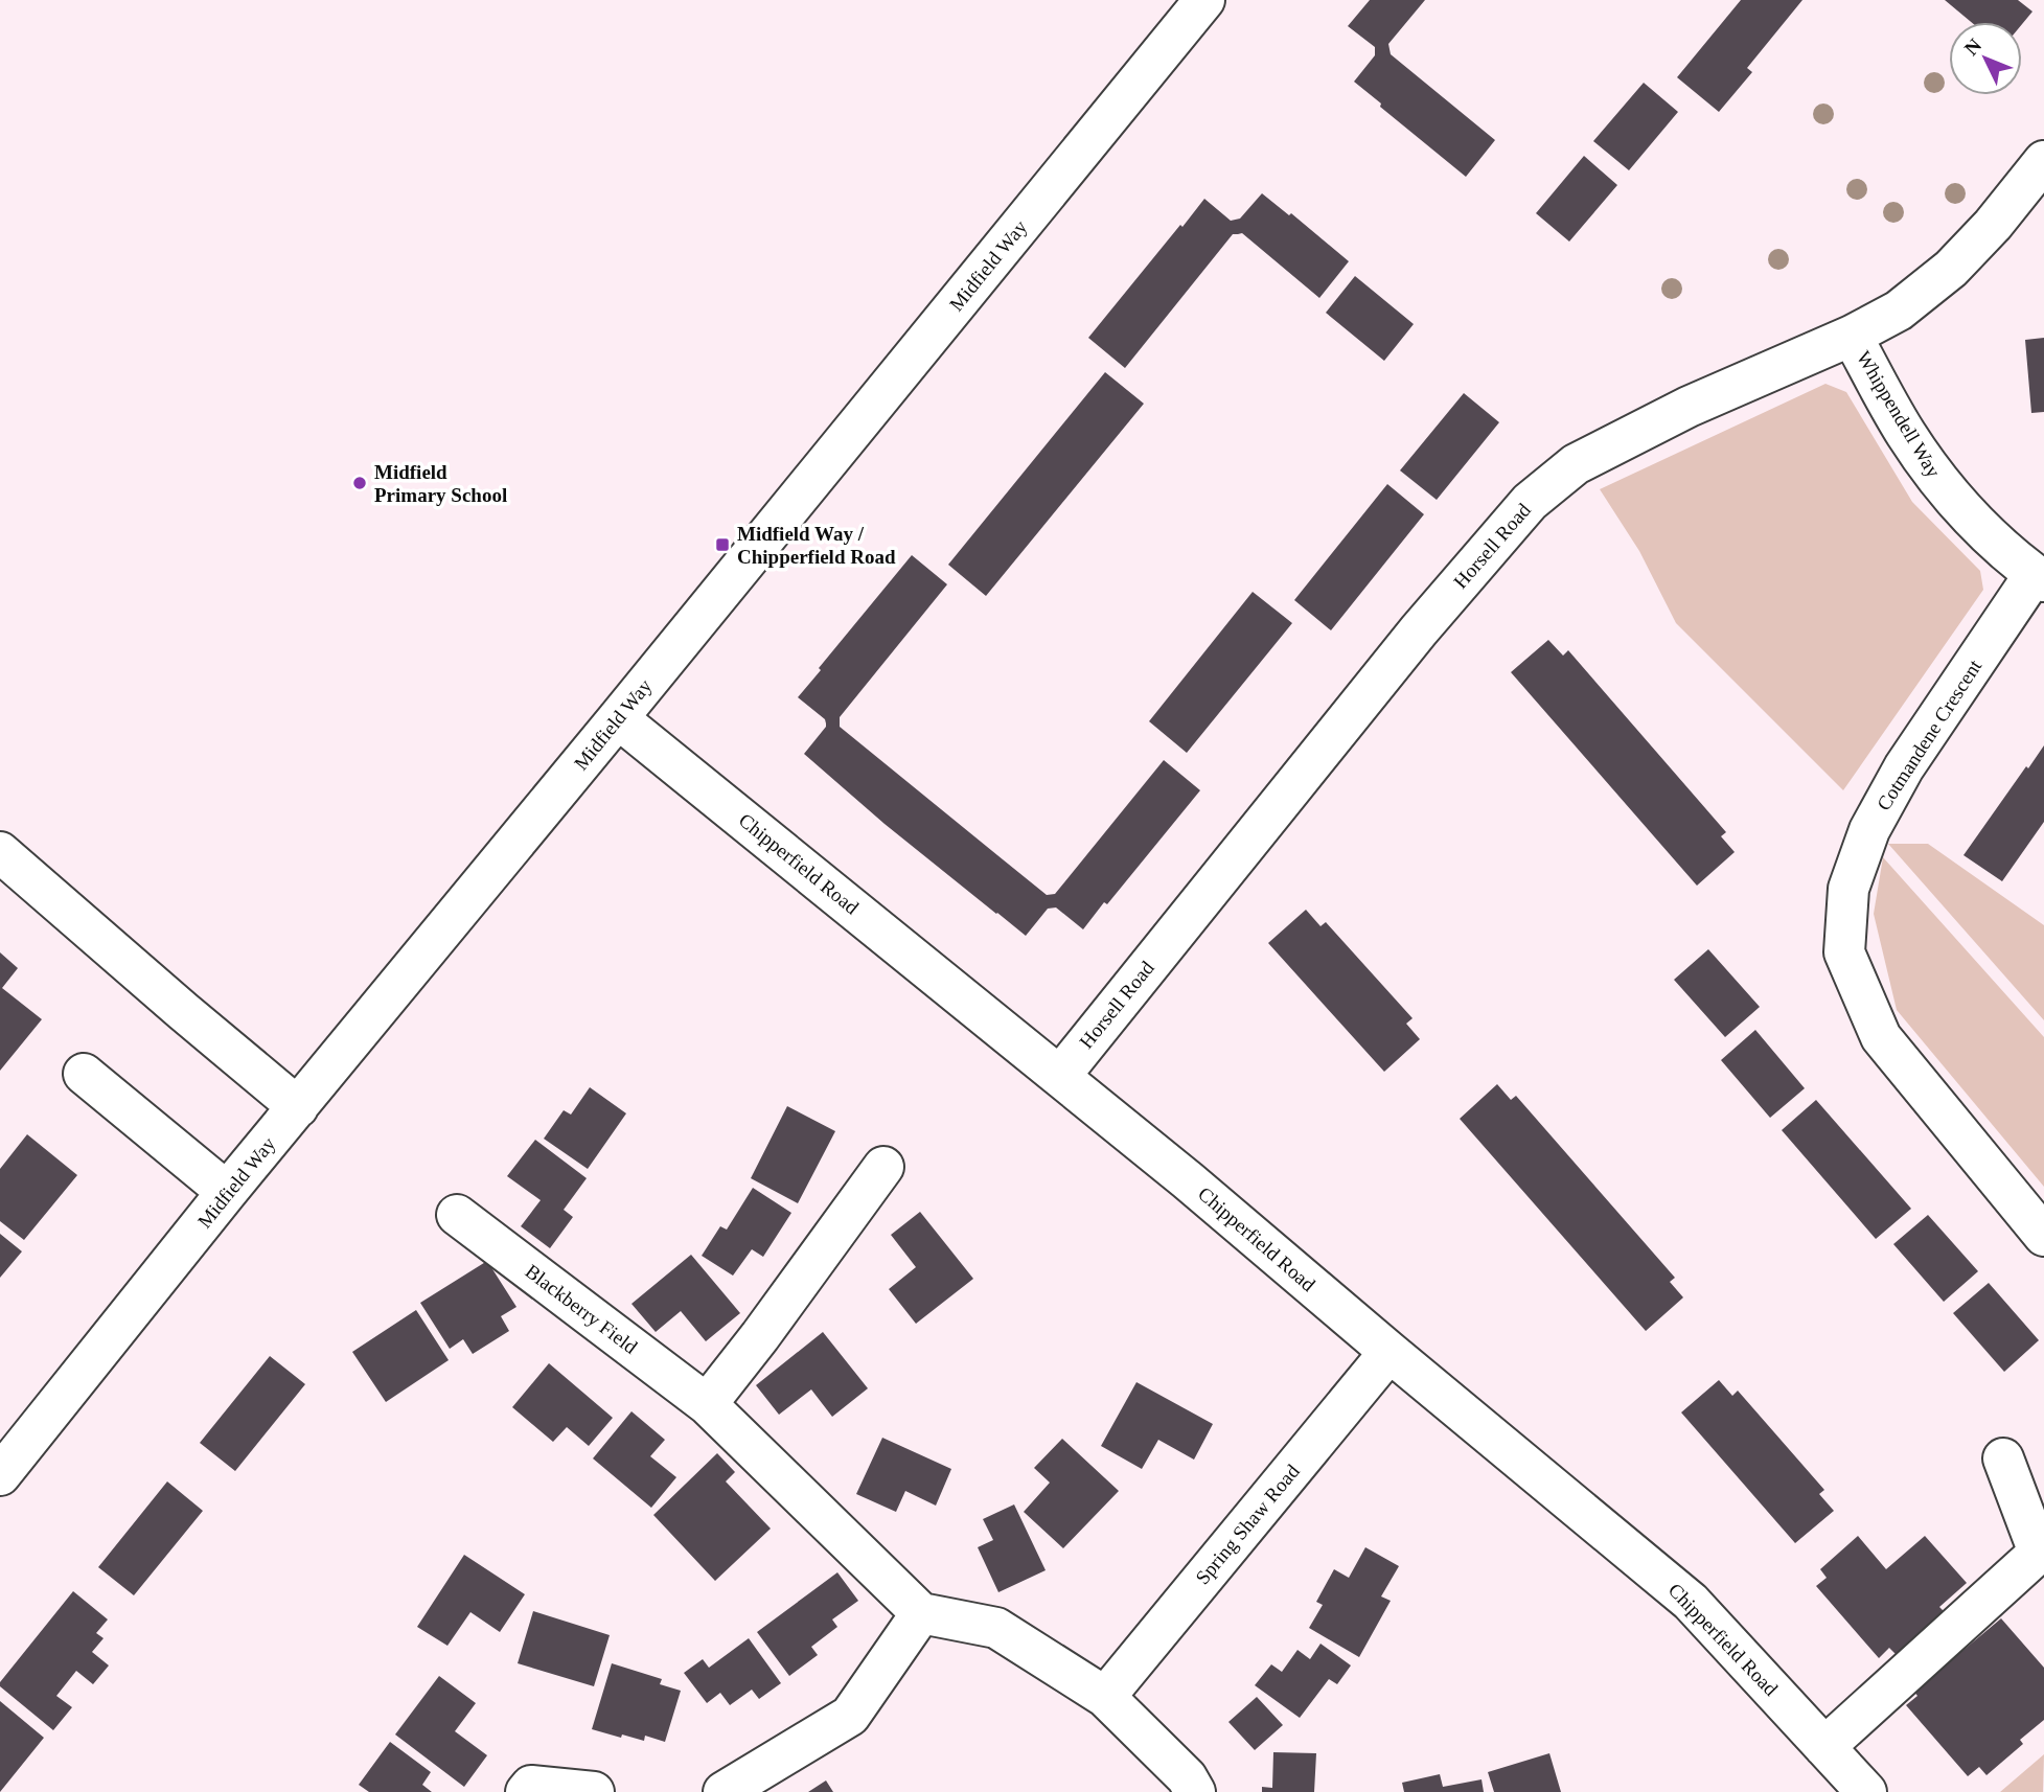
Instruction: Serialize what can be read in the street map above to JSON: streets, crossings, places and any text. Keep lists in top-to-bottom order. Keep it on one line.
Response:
{"streets":{"street":["Midfield Way","Whippendell Way","Horsell Road","Cotmandene Crescent","Chipperfield Road","Blackberry Field","Spring Shaw Road"]},"crossings":[["Midfield Way","Chipperfield Road"],["Whippendell Way","Horsell Road"],["Whippendell Way","Cotmandene Crescent"],["Horsell Road","Chipperfield Road"],["Chipperfield Road","Spring Shaw Road"]],"places":{"other":["Midfield Primary School"],"transit":["Midfield Way / Chipperfield Road"]},"north":"top left"}
